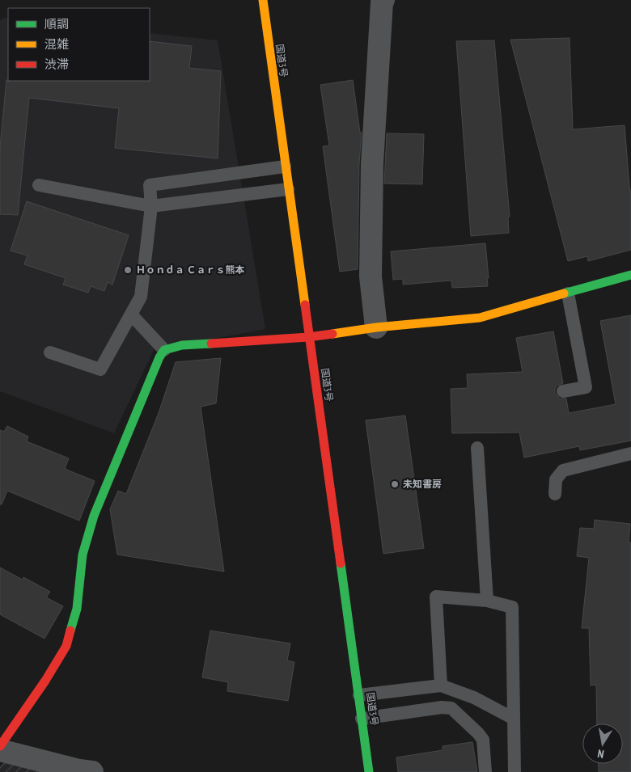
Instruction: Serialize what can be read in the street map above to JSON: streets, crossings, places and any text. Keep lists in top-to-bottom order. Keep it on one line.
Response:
{"streets":{"main road":["国道3号"]},"places":["Ｈｏｎｄａ Ｃａｒｓ熊本","未知書房"],"legend":["順調","混雑","渋滞"],"north":"bottom"}
